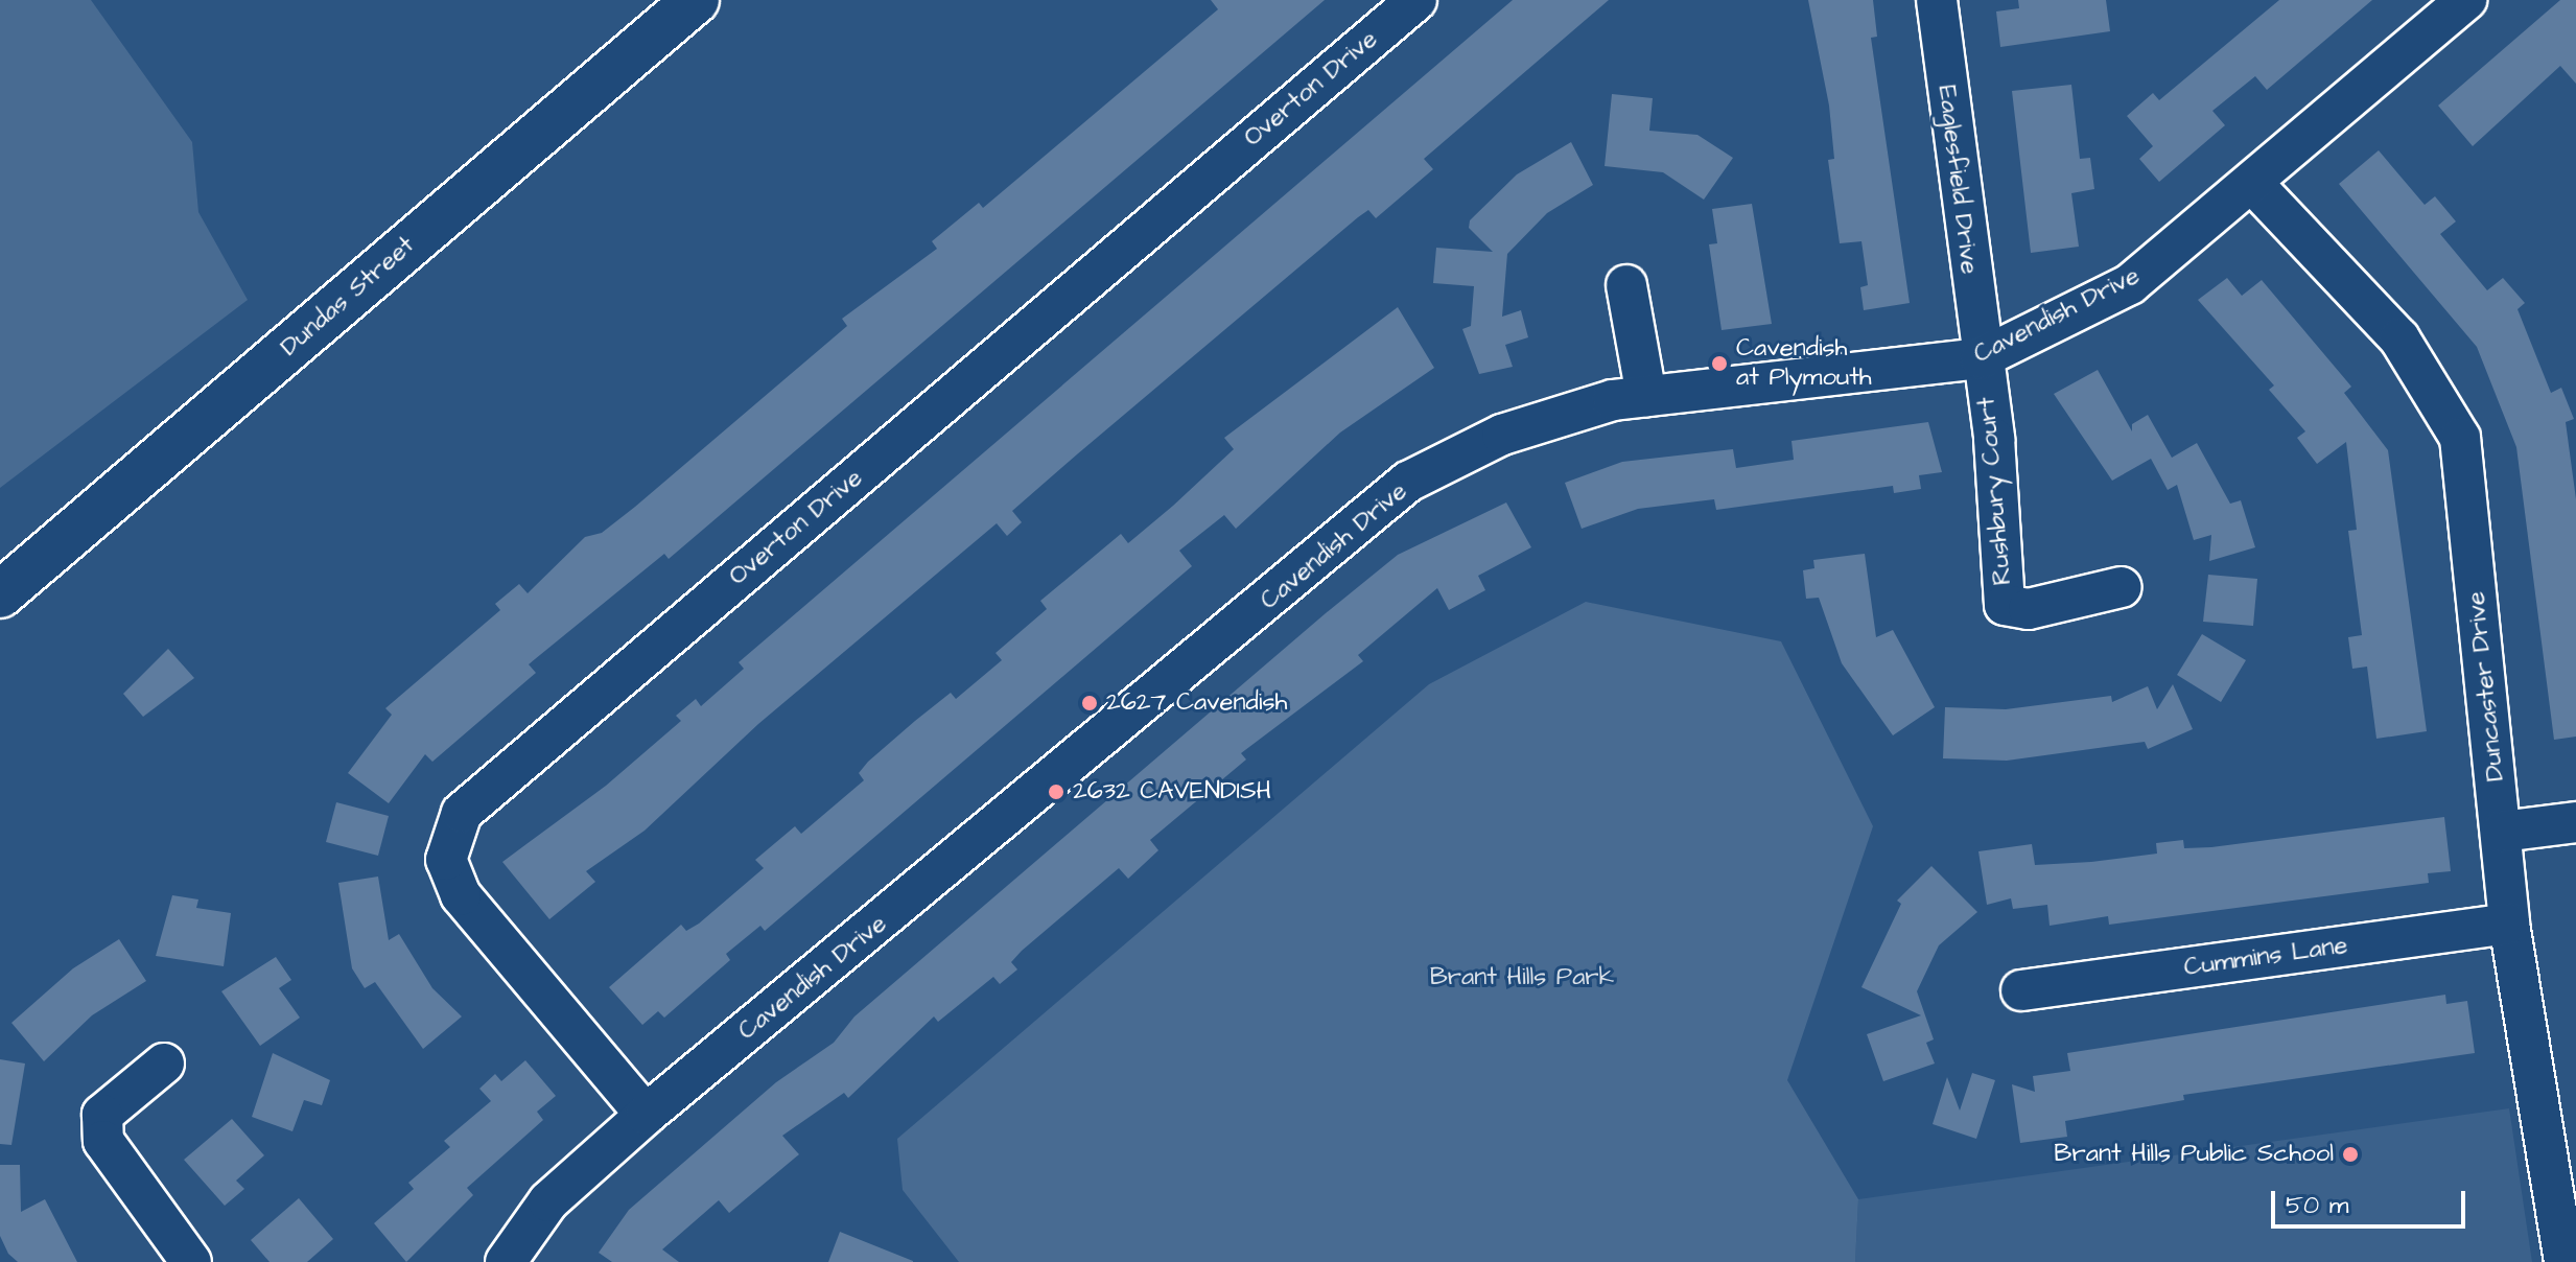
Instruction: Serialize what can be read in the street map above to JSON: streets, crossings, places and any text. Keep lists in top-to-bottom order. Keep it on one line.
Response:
{"streets":{"main road":["Dundas Street"],"street":["Overton Drive","Eaglesfield Drive","Cavendish Drive","Rushbury Court","Duncaster Drive","Cummins Lane"]},"crossings":[["Overton Drive","Cavendish Drive"],["Eaglesfield Drive","Cavendish Drive"],["Eaglesfield Drive","Rushbury Court"],["Cavendish Drive","Rushbury Court"],["Cavendish Drive","Duncaster Drive"],["Duncaster Drive","Cummins Lane"]],"parks":["Brant Hills Park"],"places":["Cavendish at Plymouth","2627 Cavendish","2632 CAVENDISH","Brant Hills Public School"],"scale_bar":"50 m"}
